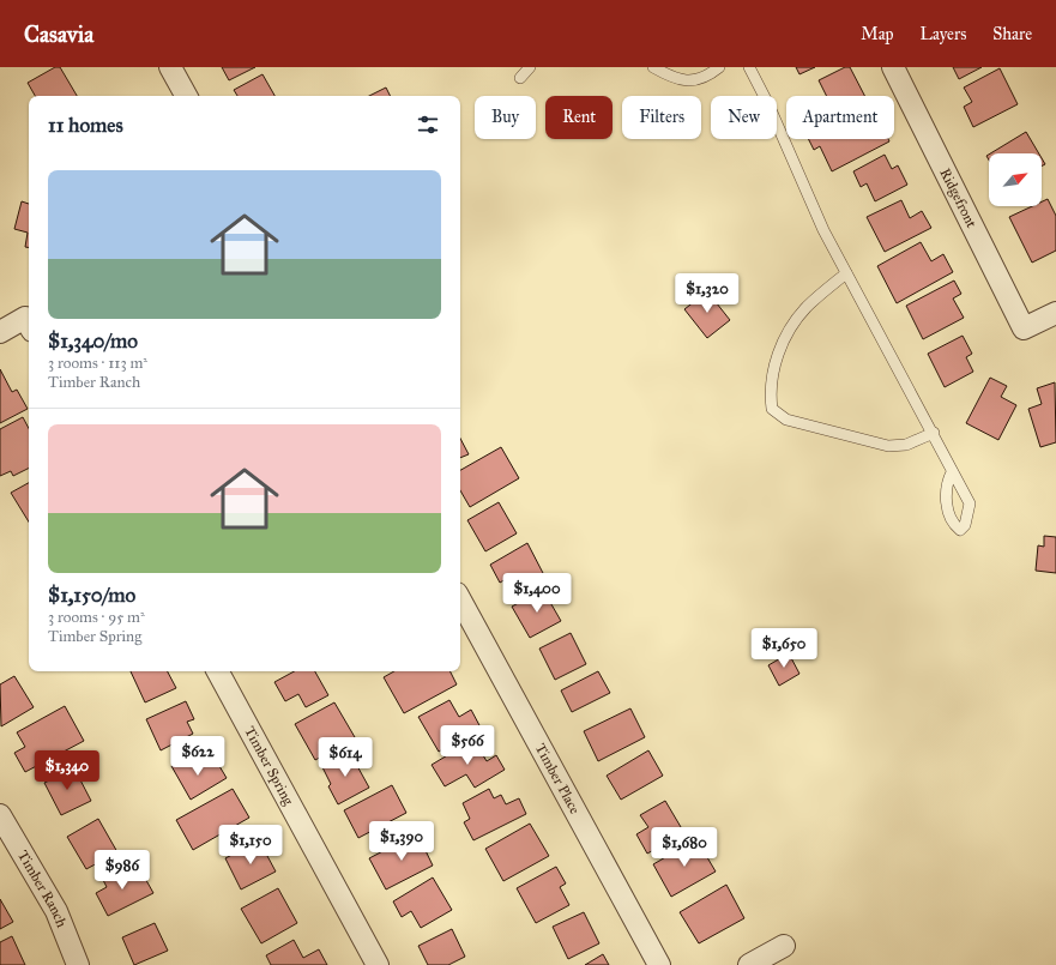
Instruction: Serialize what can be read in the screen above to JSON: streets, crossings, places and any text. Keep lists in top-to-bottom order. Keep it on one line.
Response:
{"streets":{"street":["Ridgefront","Timber Spring","Timber Place","Timber Ranch"]},"north":"top right","page":{"header":"Casavia","nav":["Map","Layers","Share"],"chip":["Buy","Rent","Filters","New","Apartment"],"heading":"11 homes","list":[{"name":"$1,340/mo","note":"3 rooms · 113 m² · Timber Ranch"},{"name":"$1,150/mo","note":"3 rooms · 95 m² · Timber Spring"}],"price":["$1,320","$1,400","$1,650","$566","$622","$614","$1,340","$1,390","$1,150","$1,680","$986"]}}
